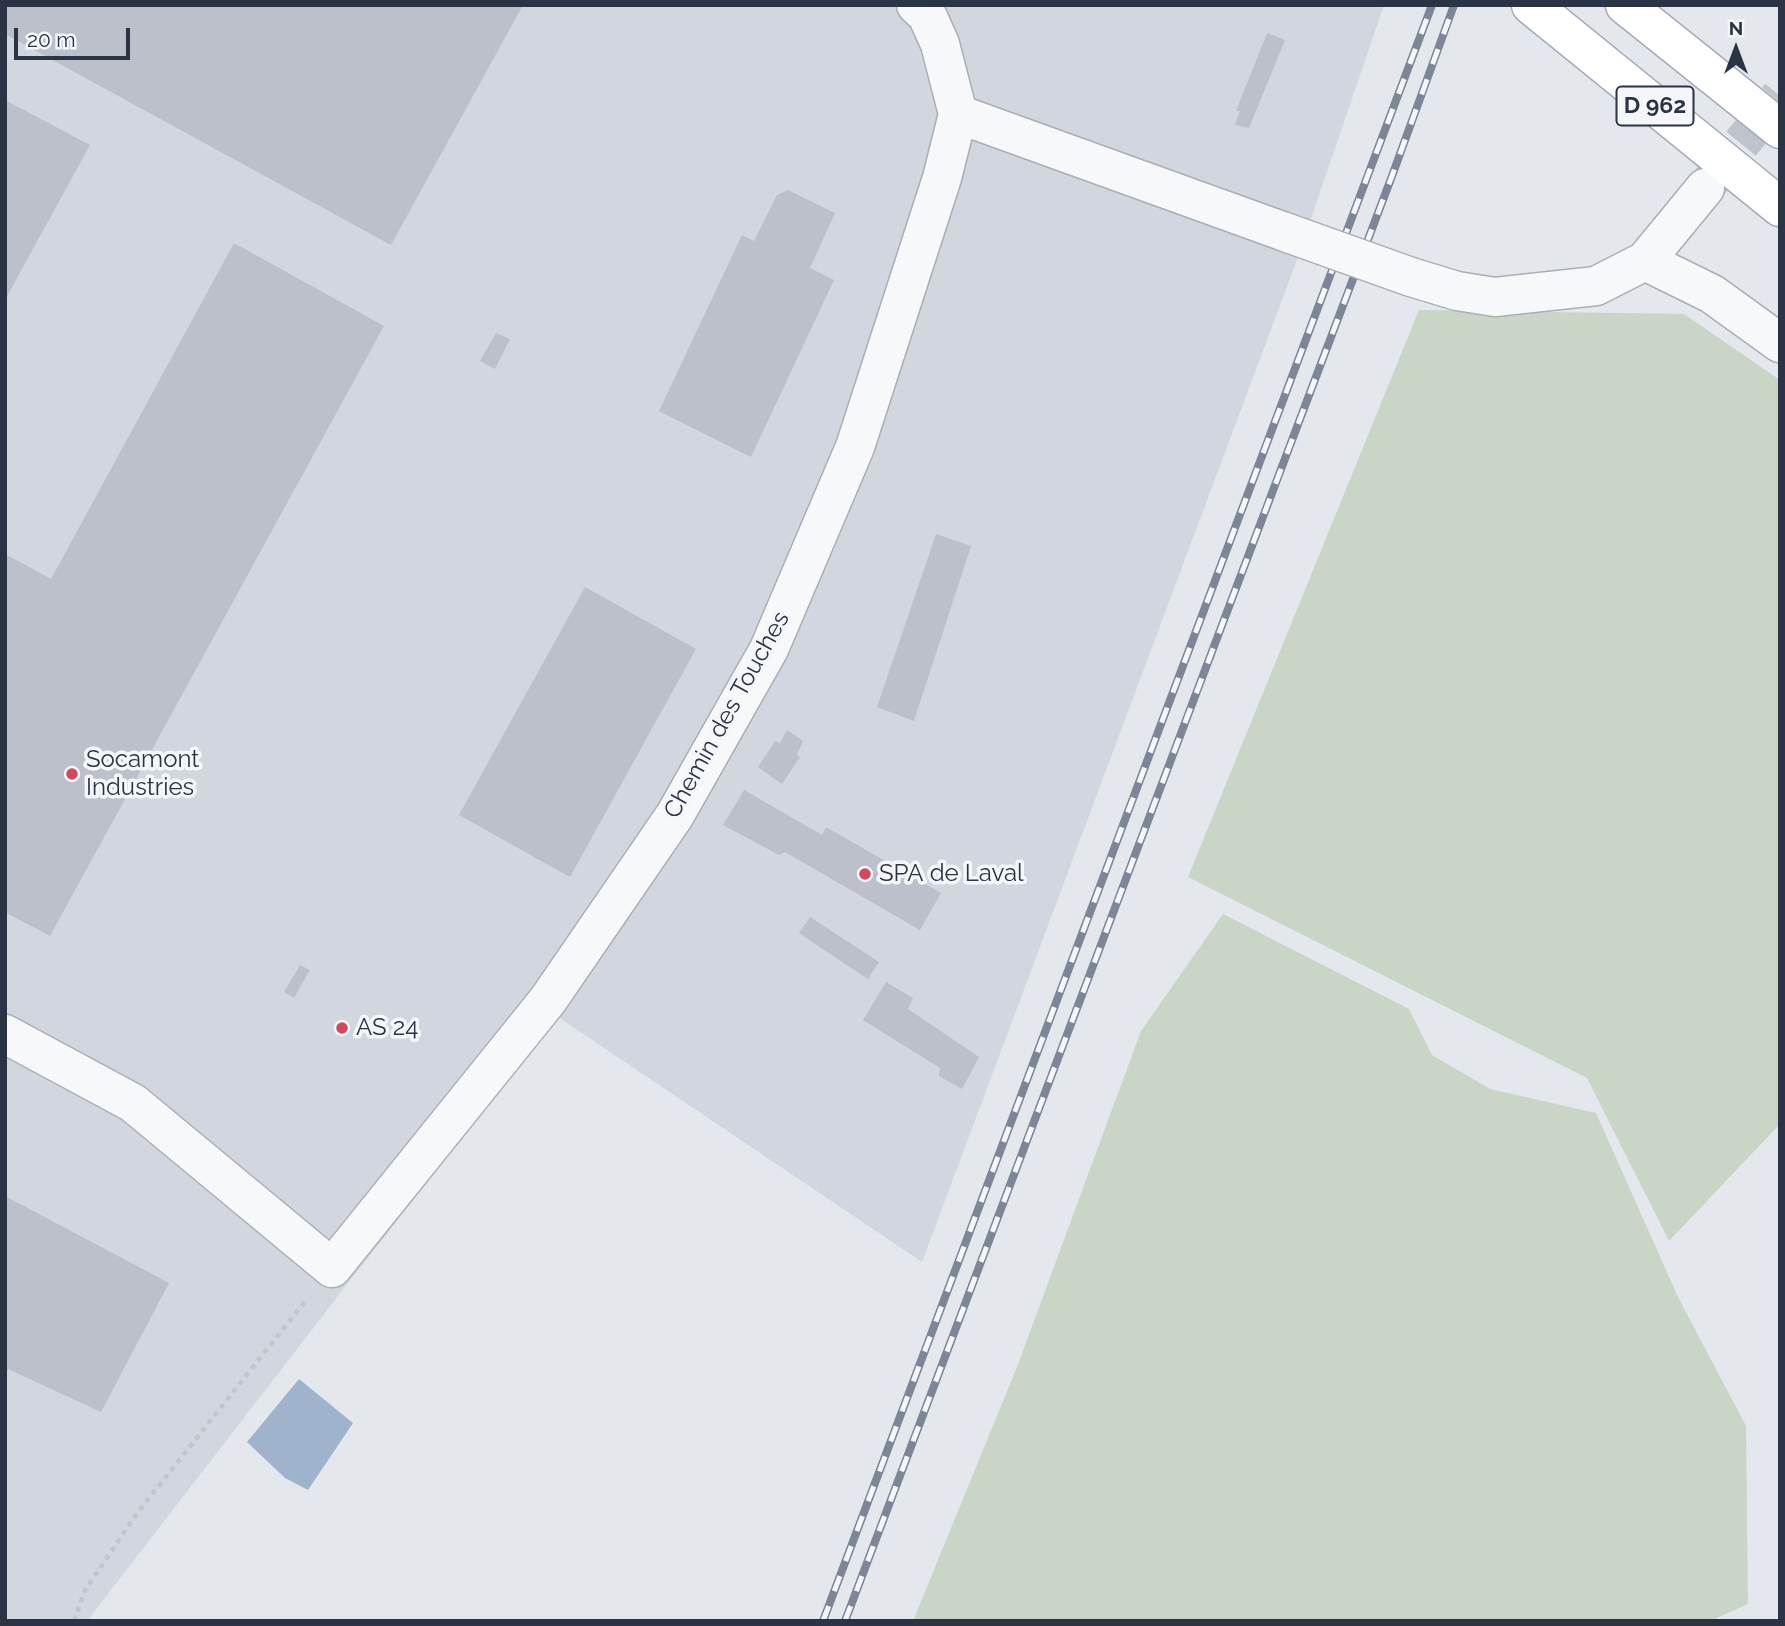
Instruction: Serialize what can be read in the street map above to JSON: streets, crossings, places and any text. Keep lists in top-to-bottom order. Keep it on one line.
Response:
{"streets":{"main road":["D 962"],"street":["Chemin des Touches"]},"places":["Socamont Industries","SPA de Laval","AS 24"],"scale_bar":"20 m","north":"top"}
